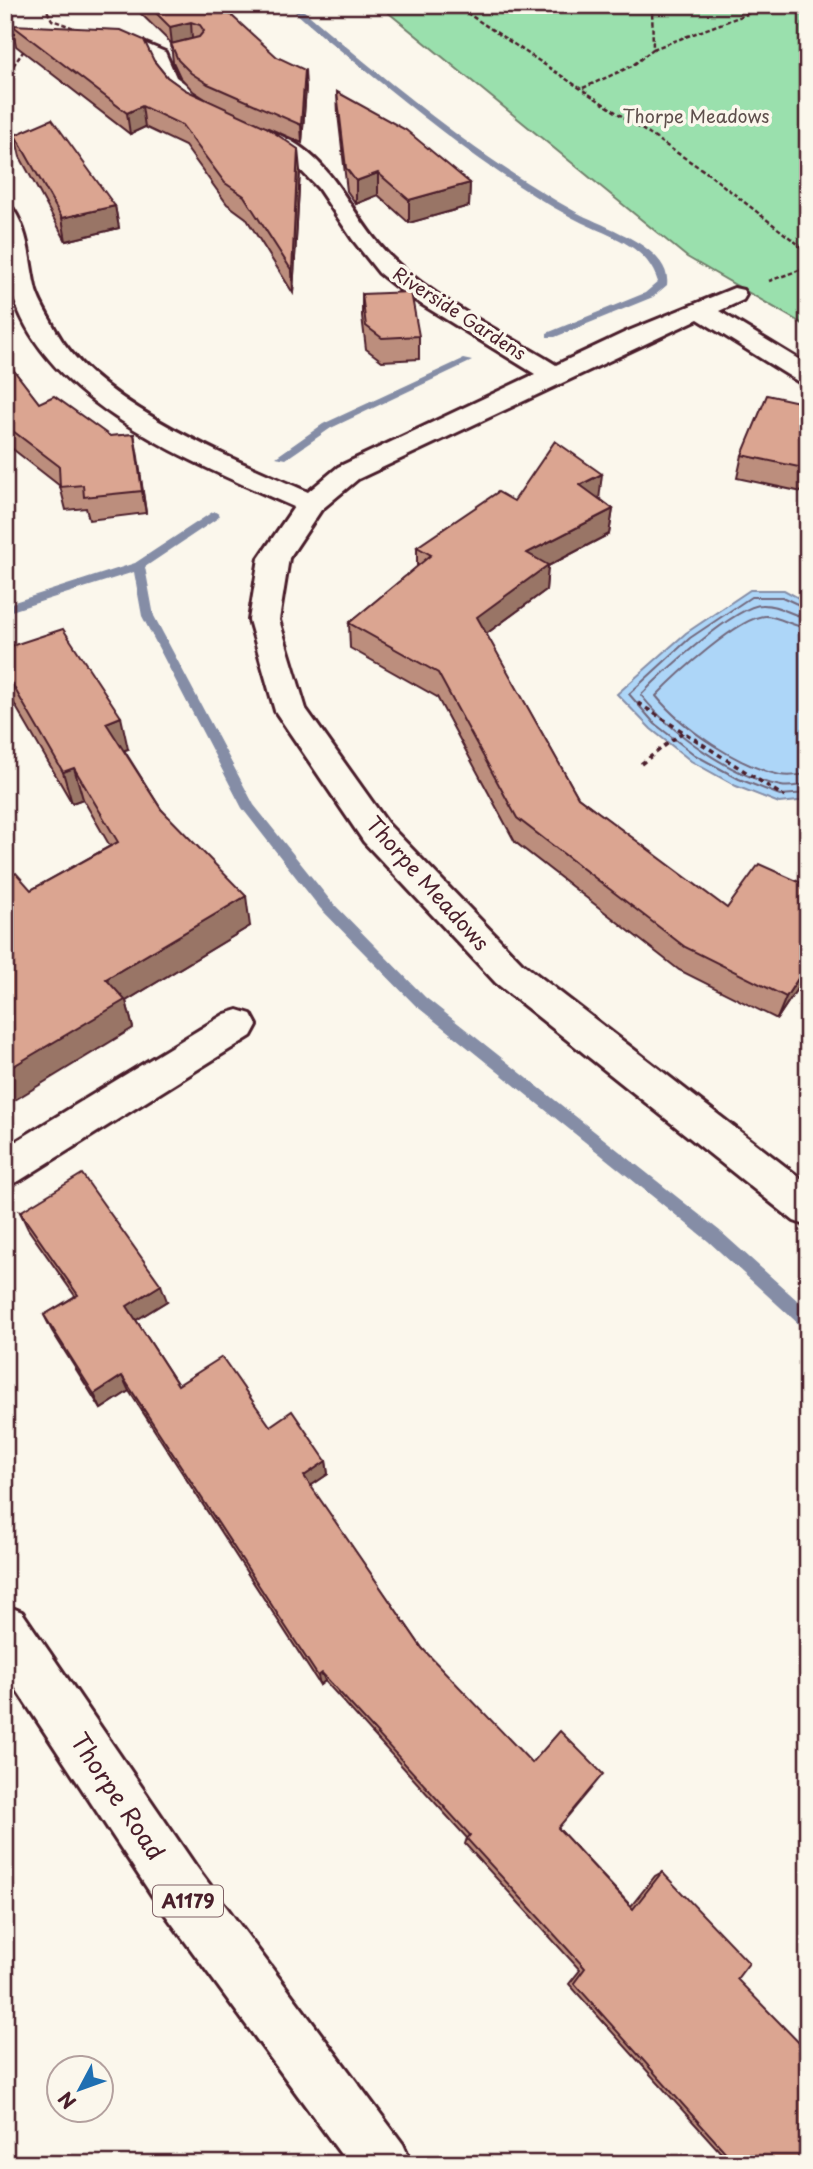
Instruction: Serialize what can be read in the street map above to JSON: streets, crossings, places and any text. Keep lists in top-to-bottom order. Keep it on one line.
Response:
{"streets":{"street":["Riverside Gardens","Thorpe Meadows","Thorpe Road","A1179"]},"crossings":[["Riverside Gardens","Thorpe Meadows"]],"parks":["Thorpe Meadows"],"north":"bottom left"}
